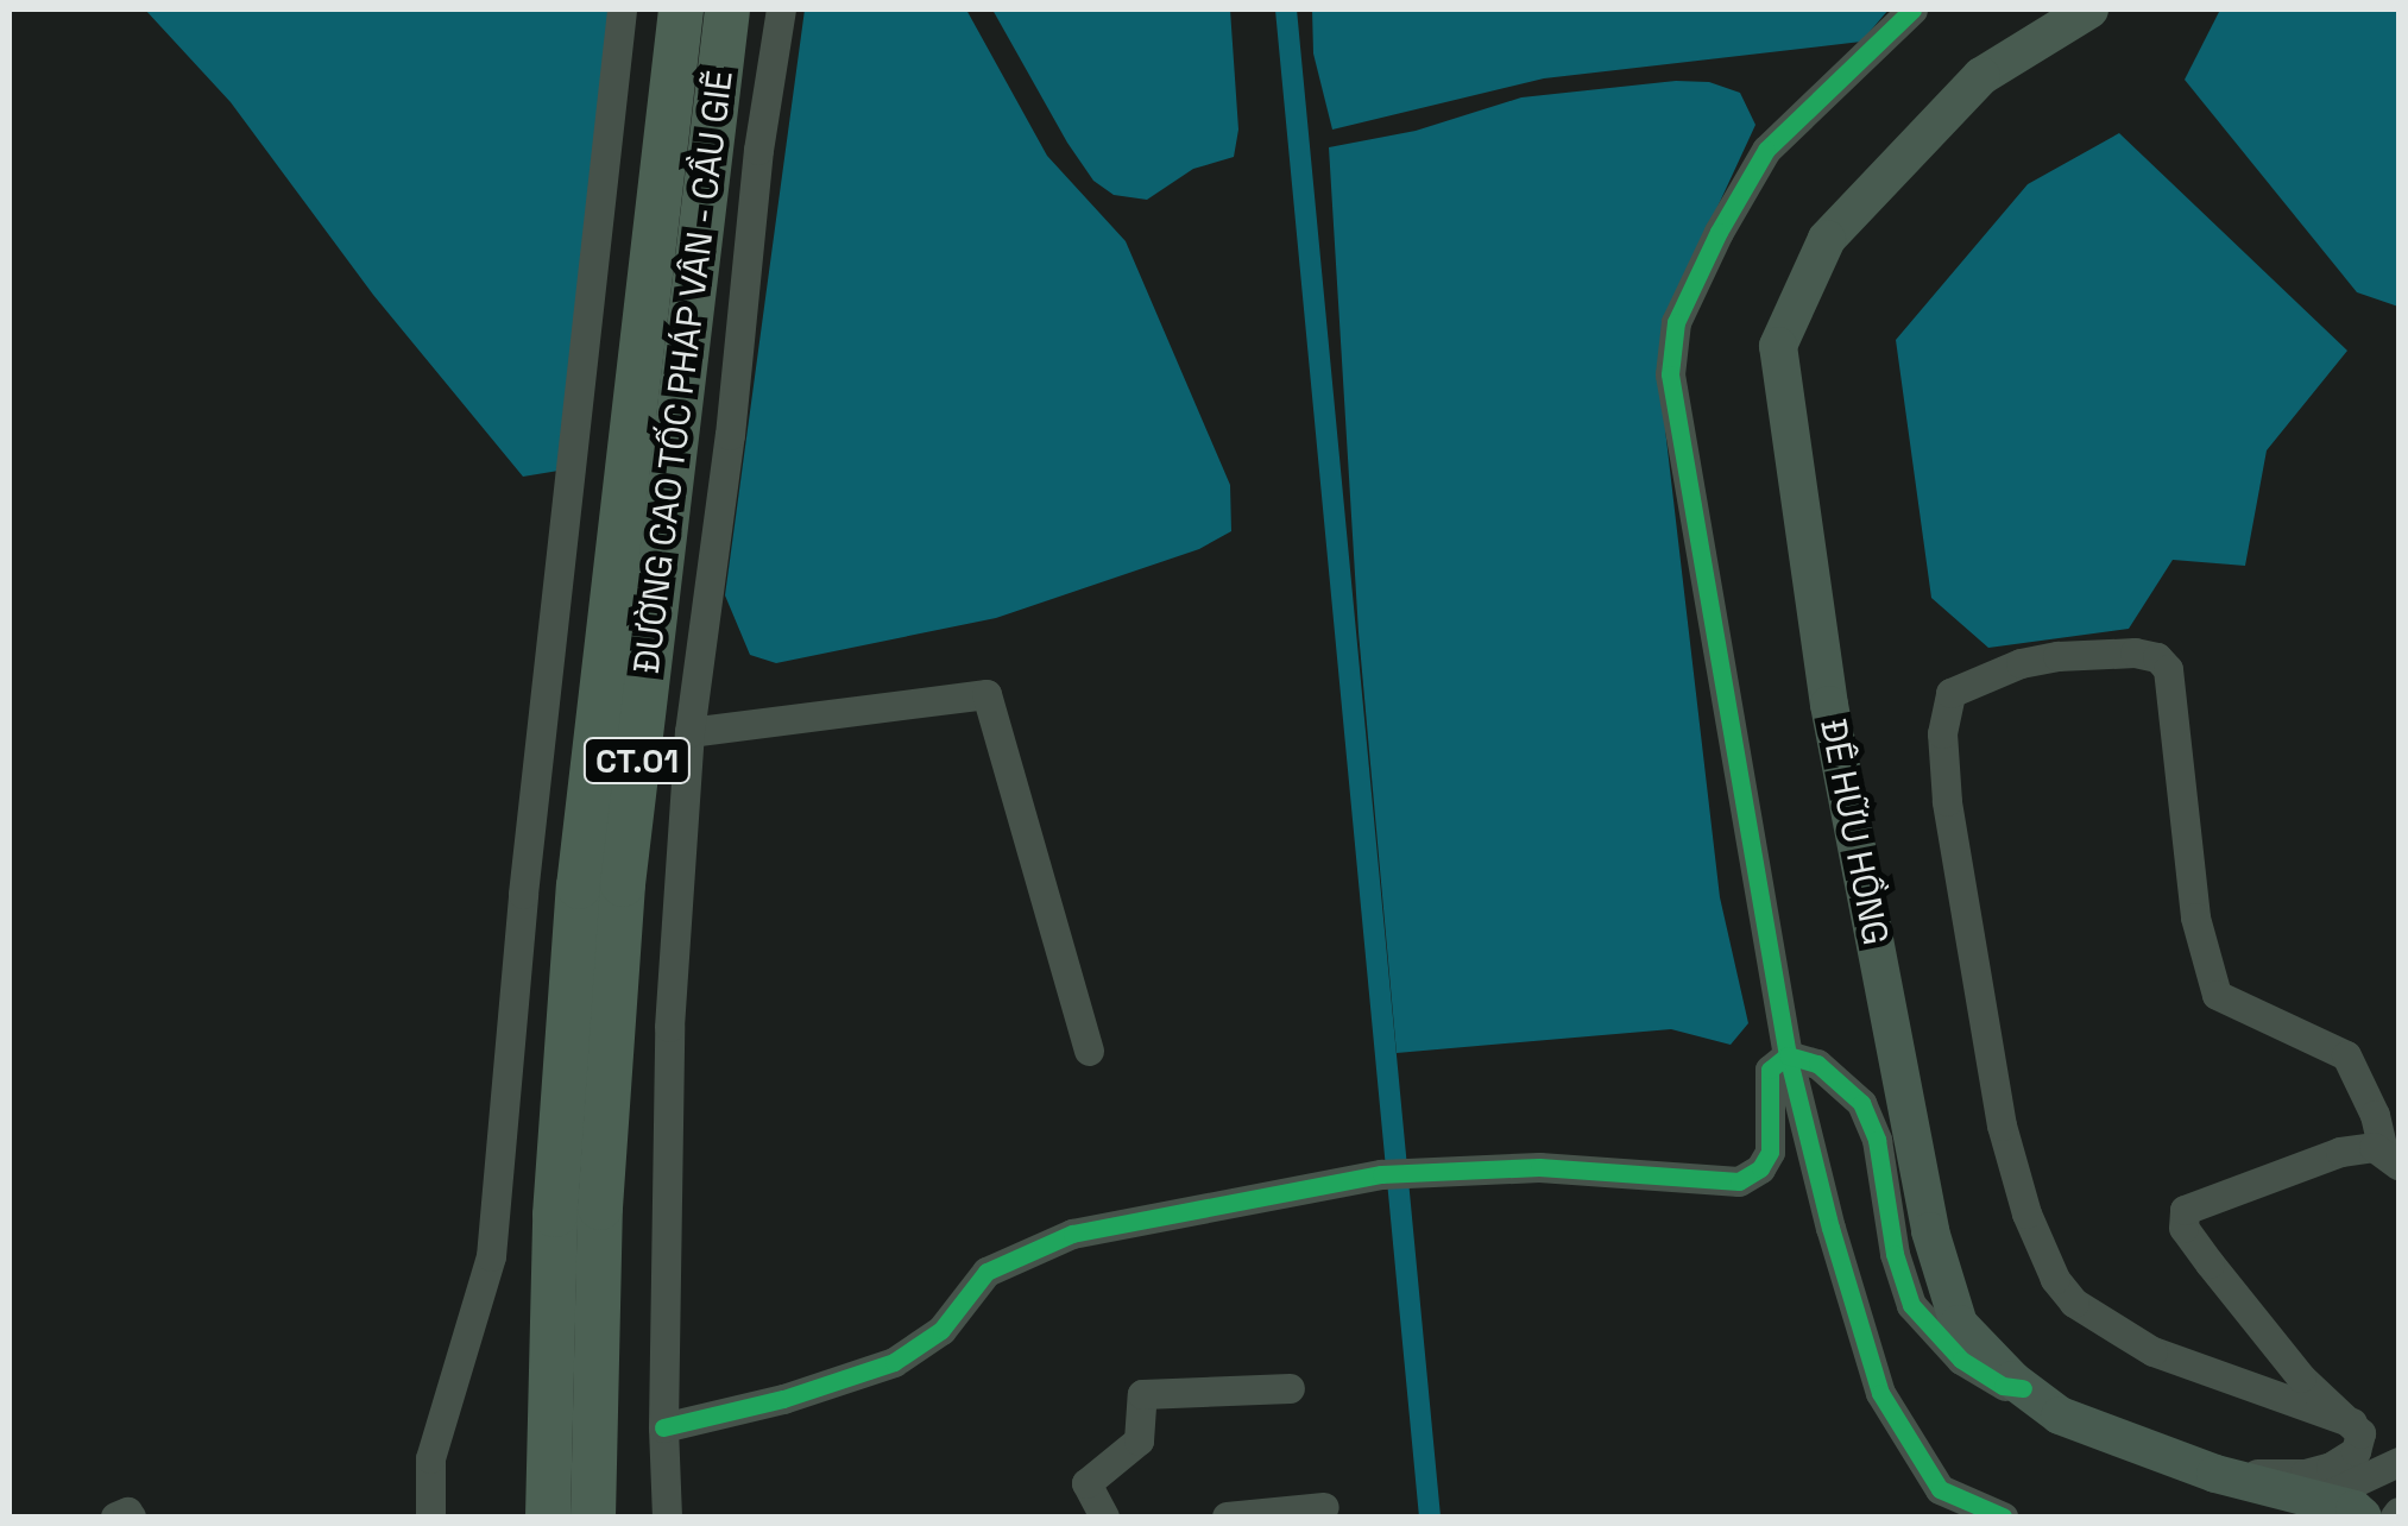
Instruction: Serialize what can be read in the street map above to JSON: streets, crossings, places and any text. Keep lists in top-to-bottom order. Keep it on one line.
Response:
{"streets":{"highway":["ĐƯỜNG CAO TỐC PHÁP VÂN - CẦU GIẼ","CT.01"],"main road":["ĐÊ HỮU HỒNG"]}}
